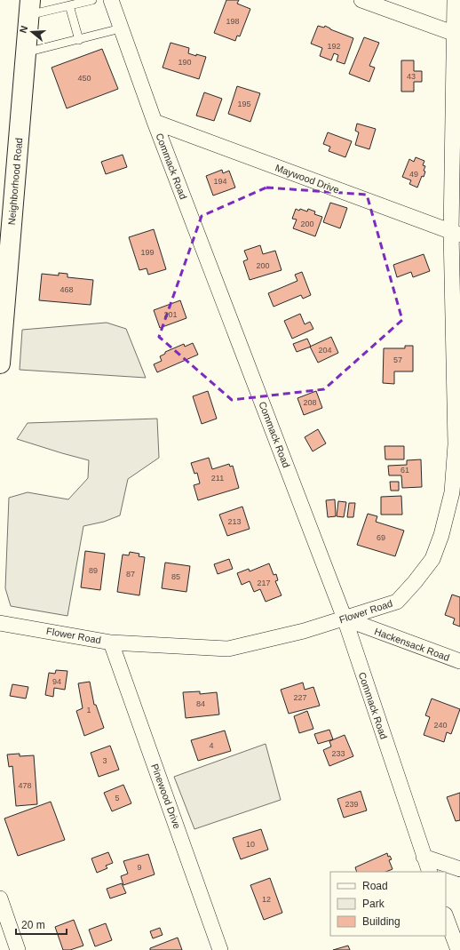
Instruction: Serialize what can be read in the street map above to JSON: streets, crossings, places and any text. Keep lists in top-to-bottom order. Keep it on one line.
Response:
{"streets":{"main road":["Neighborhood Road"],"street":["Commack Road","Maywood Drive","Flower Road","Hackensack Road","Pinewood Drive"]},"crossings":[["Commack Road","Maywood Drive"],["Commack Road","Flower Road"],["Commack Road","Hackensack Road"],["Maywood Drive","Flower Road"],["Flower Road","Hackensack Road"],["Flower Road","Pinewood Drive"]],"house_numbers":["198","192","190","43","450","195","49","194","200","199","200","468","201","204","57","208","61","211","213","69","89","87","85","217","94","227","84","1","240","4","233","3","478","5","239","10","9","12"],"legend":["Road","Park","Building"],"scale_bar":"20 m","north":"left"}
